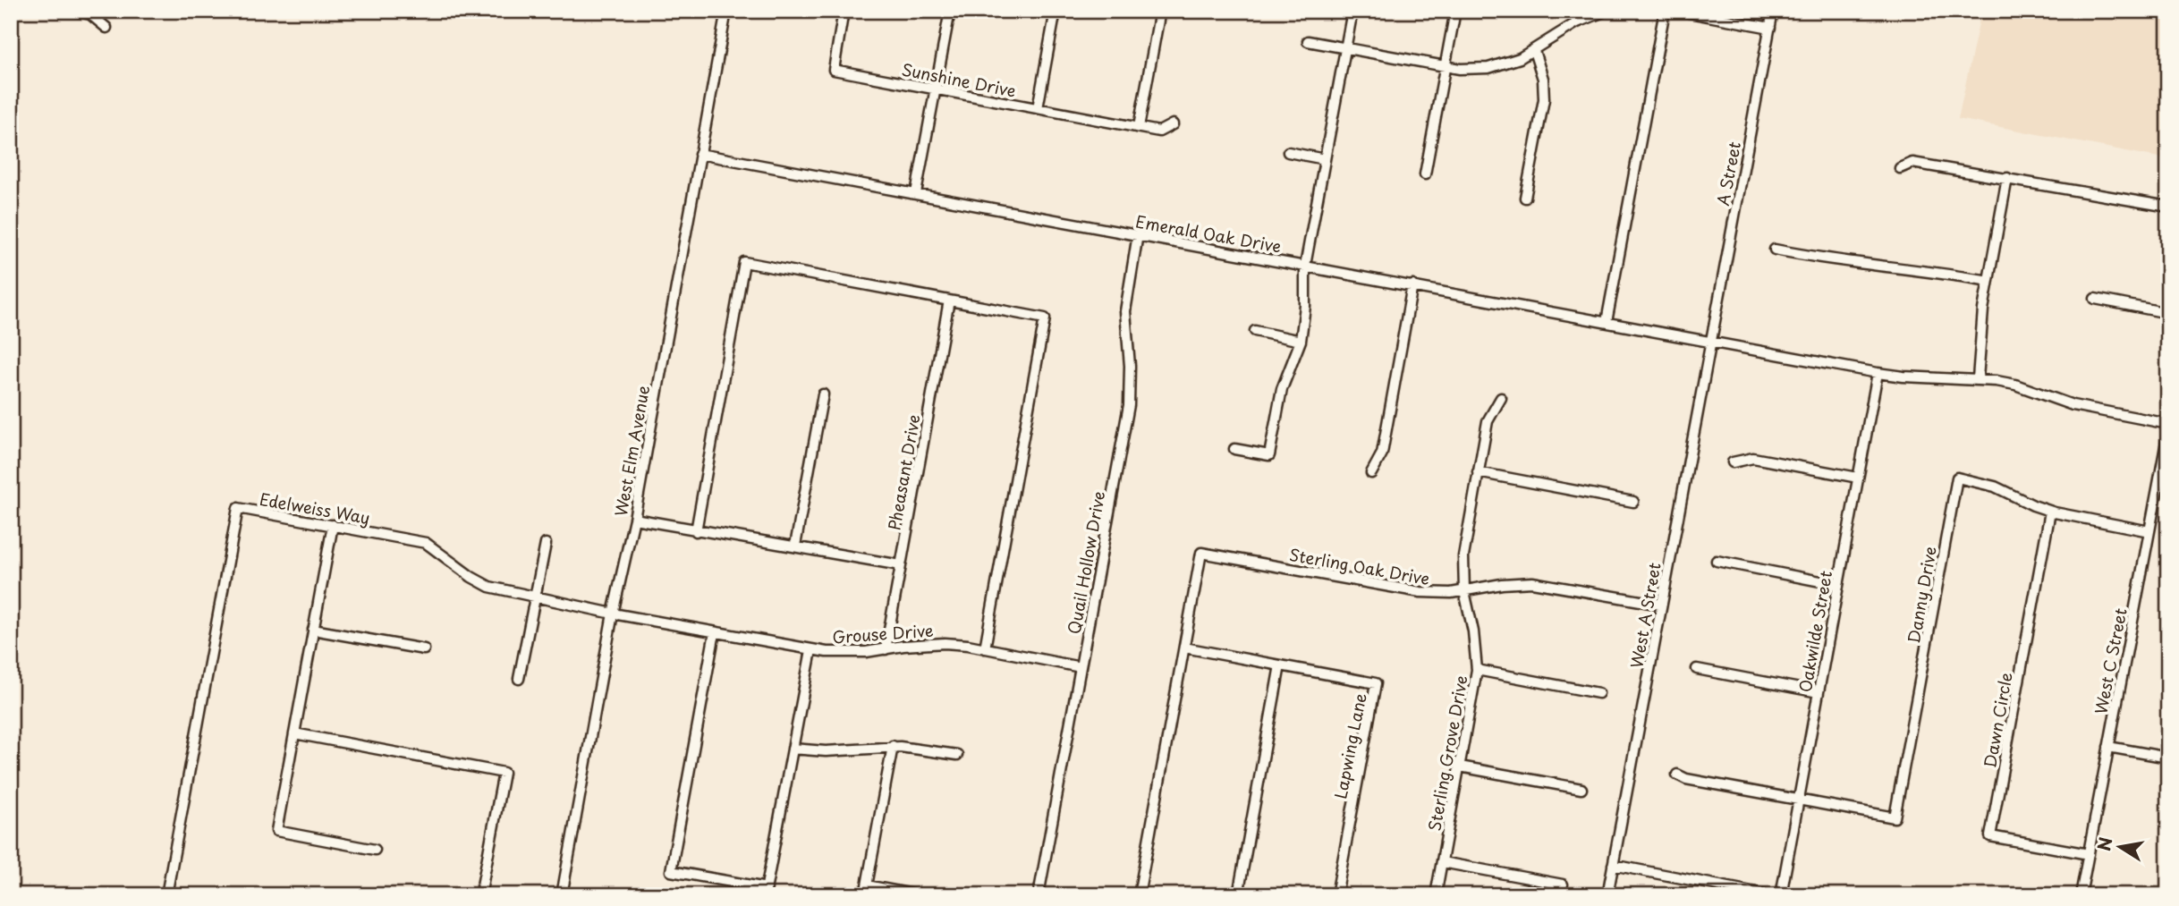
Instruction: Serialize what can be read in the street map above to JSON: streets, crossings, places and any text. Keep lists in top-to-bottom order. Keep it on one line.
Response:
{"streets":{"street":["Sunshine Drive","A Street","Emerald Oak Drive","West Elm Avenue","Pheasant Drive","Edelweiss Way","Quail Hollow Drive","Sterling Oak Drive","Danny Drive","West A Street","Oakwilde Street","Grouse Drive","West C Street","Dawn Circle","Lapwing Lane","Sterling Grove Drive"]},"crossings":[["A Street","Emerald Oak Drive"],["A Street","West A Street"],["Emerald Oak Drive","West Elm Avenue"],["Emerald Oak Drive","Quail Hollow Drive"],["Emerald Oak Drive","West A Street"],["Emerald Oak Drive","Oakwilde Street"],["West Elm Avenue","Edelweiss Way"],["West Elm Avenue","Grouse Drive"],["Pheasant Drive","Grouse Drive"],["Edelweiss Way","Grouse Drive"],["Quail Hollow Drive","Grouse Drive"],["Sterling Oak Drive","West A Street"],["Sterling Oak Drive","Lapwing Lane"],["Sterling Oak Drive","Sterling Grove Drive"],["Danny Drive","Oakwilde Street"],["Danny Drive","West C Street"],["Danny Drive","Dawn Circle"],["West C Street","Dawn Circle"]],"north":"left"}
